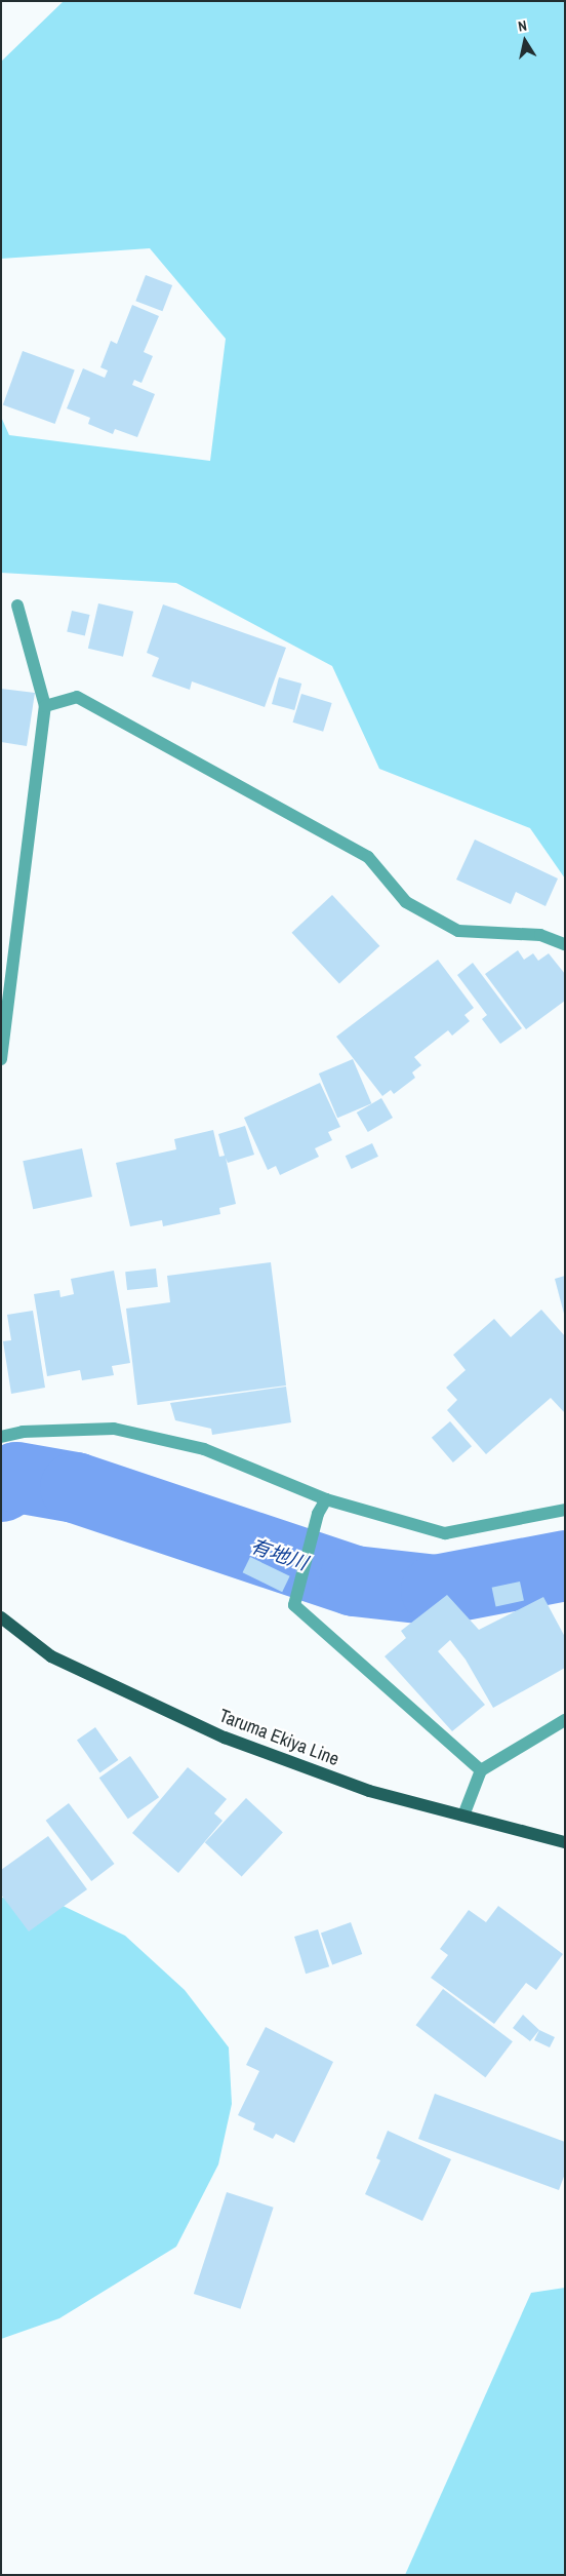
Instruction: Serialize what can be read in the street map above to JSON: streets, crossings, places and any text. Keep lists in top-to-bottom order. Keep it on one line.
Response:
{"streets":{"main road":["Taruma Ekiya Line"]},"water":["有地川"],"north":"top"}
